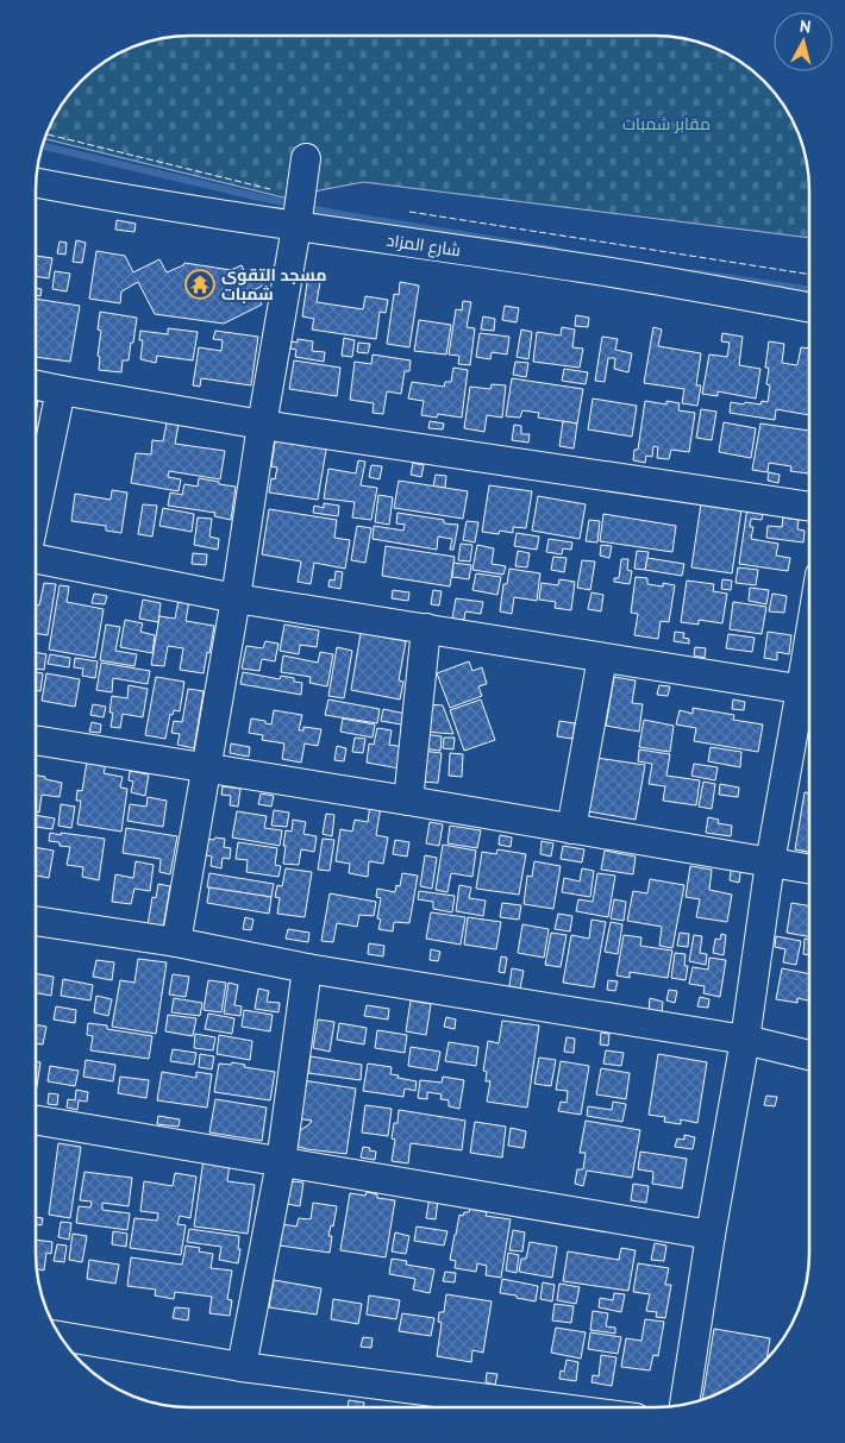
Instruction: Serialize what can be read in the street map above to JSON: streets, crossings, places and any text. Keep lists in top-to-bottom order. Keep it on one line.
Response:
{"streets":{"street":["شارع المزاد"]},"parks":["مقابر شمبات"],"places":{"temple":["مسجد التقوى شمبات"]},"north":"top"}
